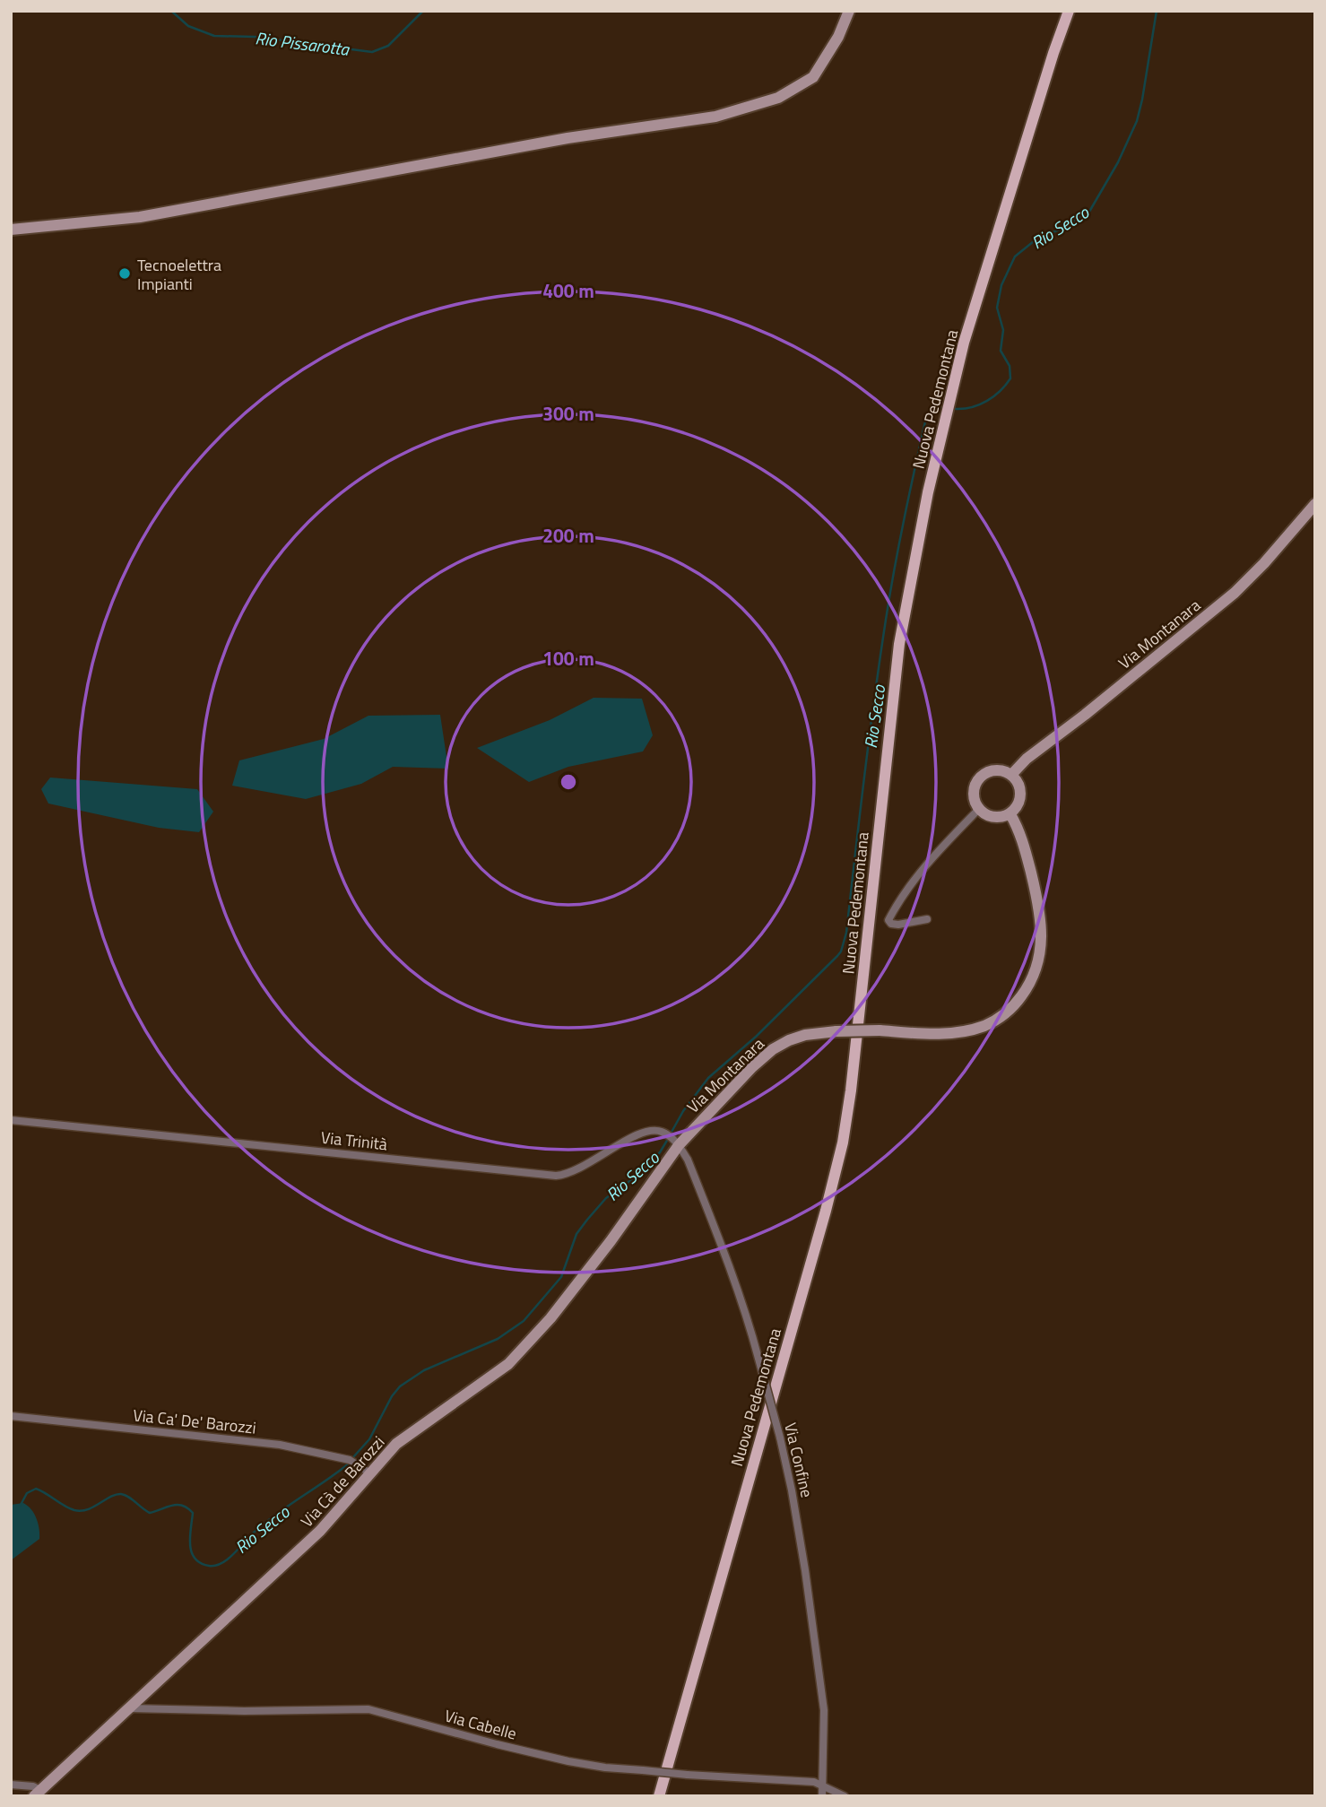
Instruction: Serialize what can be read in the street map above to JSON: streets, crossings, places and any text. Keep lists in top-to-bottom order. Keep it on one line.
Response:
{"streets":{"main road":["Nuova Pedemontana"],"street":["Via Montanara","Via Trinità","Via Ca' De' Barozzi","Via Confine","Via Cà de Barozzi","Via Cabelle"]},"crossings":[["Via Montanara","Via Trinità"],["Via Montanara","Via Confine"],["Via Montanara","Via Cà de Barozzi"],["Via Trinità","Via Confine"],["Via Trinità","Via Cà de Barozzi"],["Via Ca' De' Barozzi","Via Cà de Barozzi"],["Via Confine","Via Cà de Barozzi"],["Via Confine","Via Cabelle"],["Via Cà de Barozzi","Via Cabelle"]],"water":["Rio Pissarotta","Rio Secco"],"places":["Tecnoelettra Impianti"],"rings":["400 m","300 m","200 m","100 m"]}
